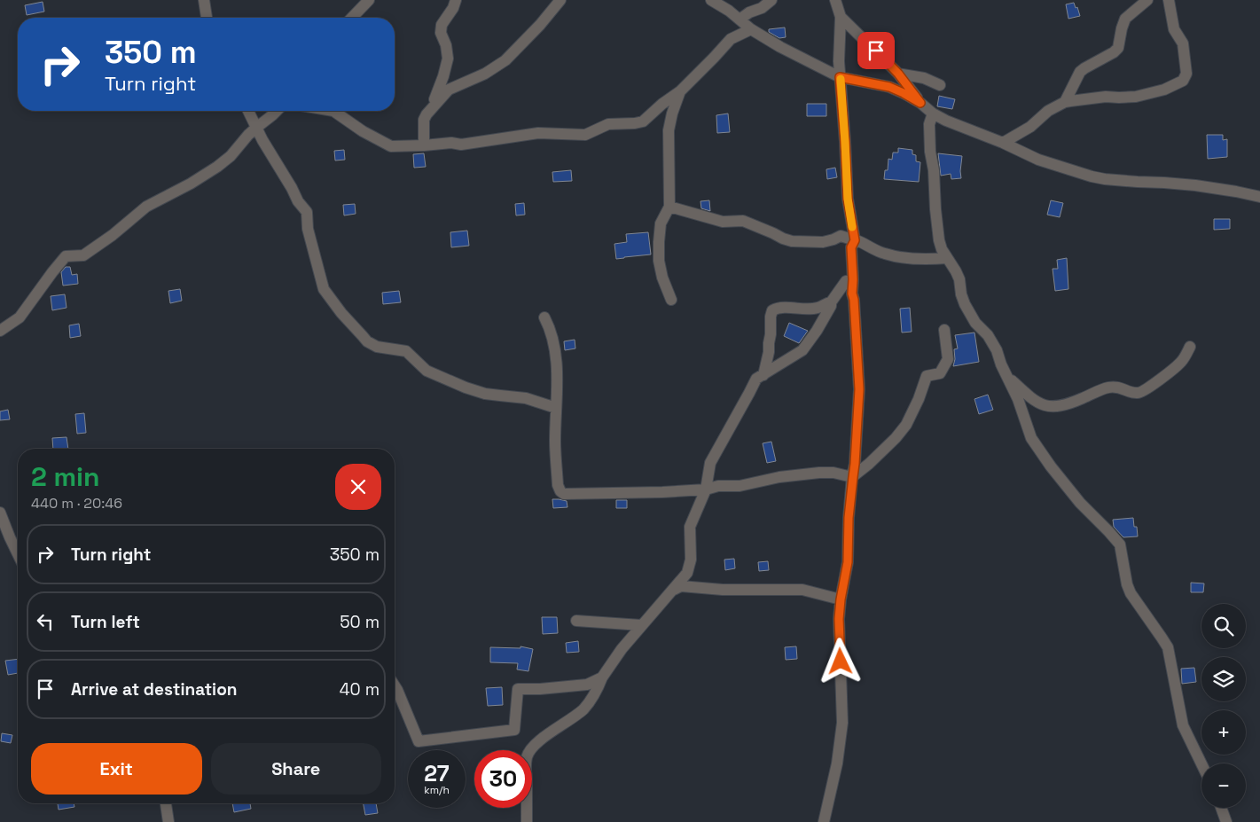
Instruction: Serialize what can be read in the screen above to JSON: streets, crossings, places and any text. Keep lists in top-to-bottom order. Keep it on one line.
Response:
{"page":{"turn":["350 m","Turn right"],"heading":["2 min","440 m · 20:46"],"list":[{"name":"Turn right","value":"350 m"},{"name":"Turn left","value":"50 m"},{"name":"Arrive at destination","value":"40 m"}],"map_buttons":["+","−"],"buttons":["Exit","Share"],"speed":"27 km/h","limit":"30"}}
